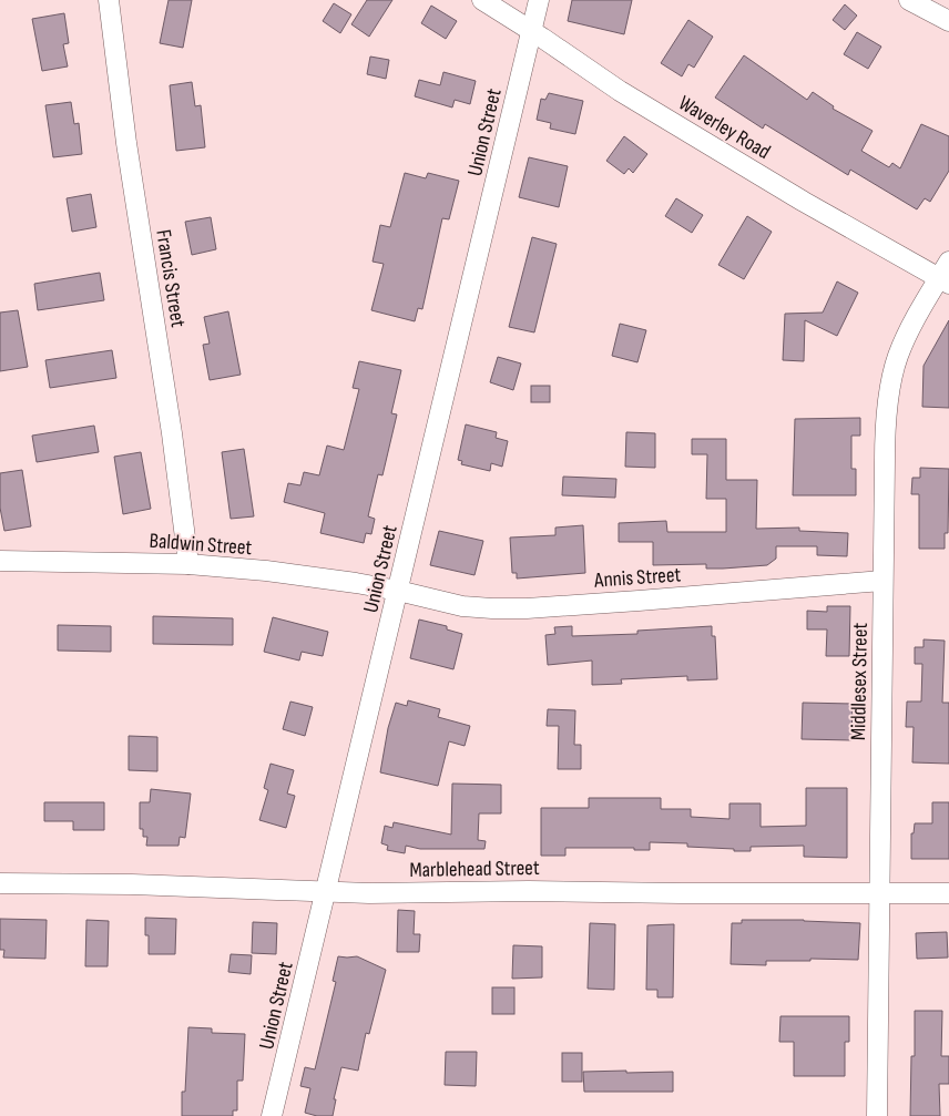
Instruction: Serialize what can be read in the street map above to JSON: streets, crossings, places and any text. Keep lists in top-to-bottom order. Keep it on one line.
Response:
{"streets":{"street":["Waverley Road","Union Street","Francis Street","Baldwin Street","Annis Street","Middlesex Street","Marblehead Street"]},"crossings":[["Waverley Road","Union Street"],["Waverley Road","Middlesex Street"],["Union Street","Baldwin Street"],["Union Street","Annis Street"],["Union Street","Marblehead Street"],["Francis Street","Baldwin Street"],["Baldwin Street","Annis Street"],["Annis Street","Middlesex Street"],["Middlesex Street","Marblehead Street"]]}
